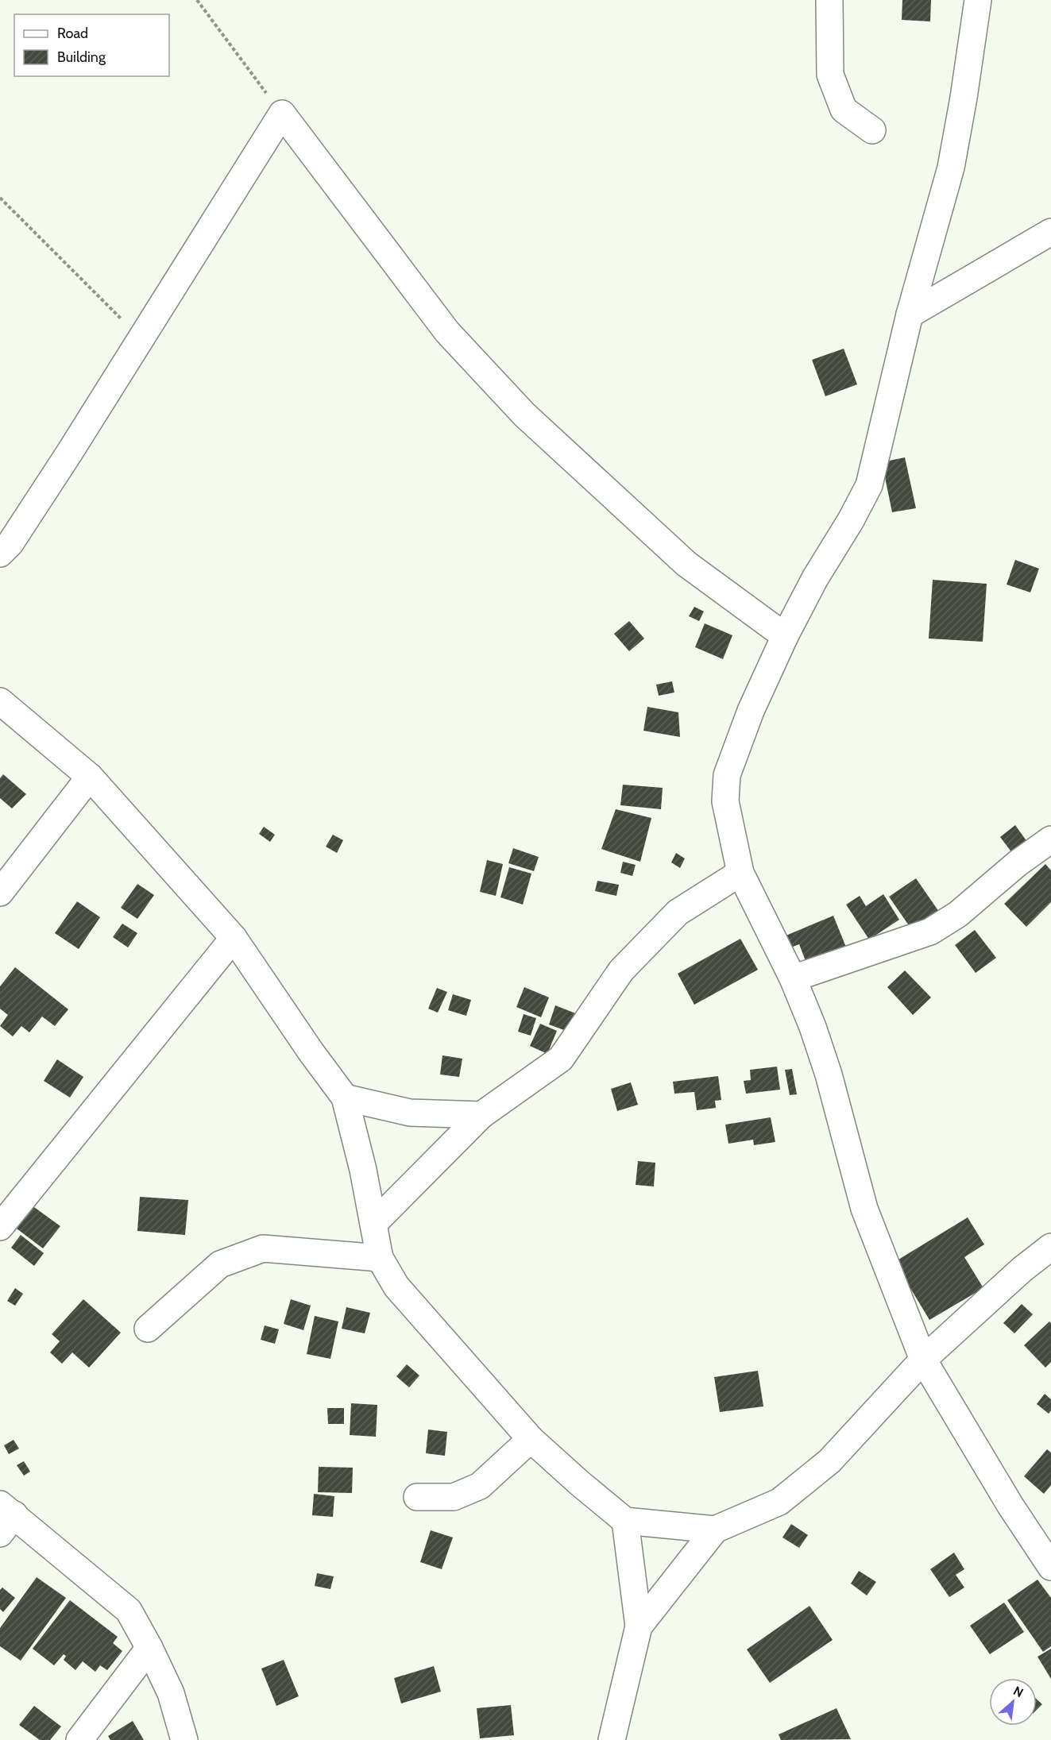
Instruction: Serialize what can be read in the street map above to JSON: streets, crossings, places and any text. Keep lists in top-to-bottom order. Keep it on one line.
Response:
{"legend":["Road","Building"],"north":"top right"}
